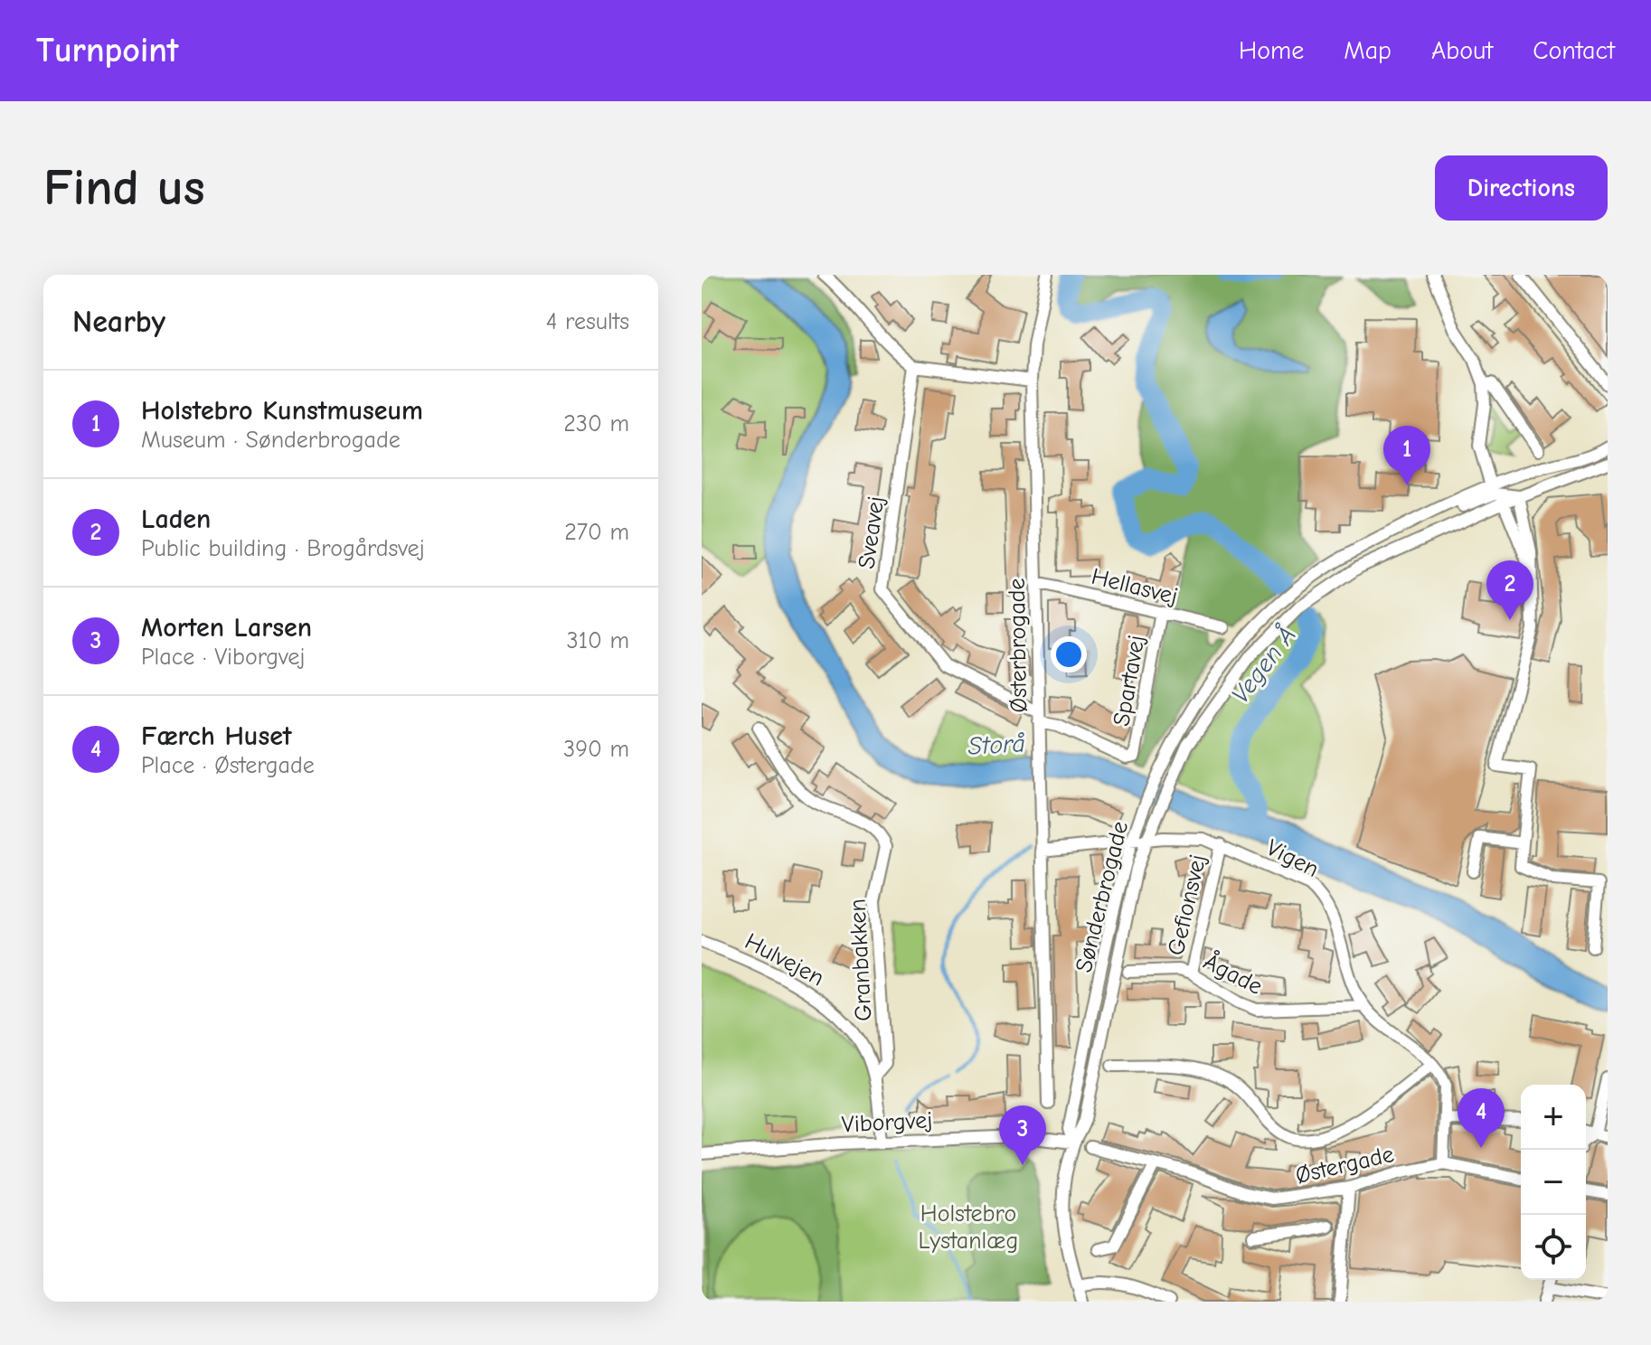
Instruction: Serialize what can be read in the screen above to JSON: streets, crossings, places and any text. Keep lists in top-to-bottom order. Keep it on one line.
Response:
{"streets":{"street":["Sveavej","Hellasvej","Østerbrogade","Spartavej","Vigen","Sønderbrogade","Gefionsvej","Hulvejen","Granbakken","Ågade","Viborgvej","Østergade"]},"crossings":[["Sveavej","Østerbrogade"],["Sveavej","Spartavej"],["Hellasvej","Østerbrogade"],["Hellasvej","Spartavej"],["Østerbrogade","Vigen"],["Vigen","Sønderbrogade"],["Vigen","Gefionsvej"],["Vigen","Ågade"],["Sønderbrogade","Viborgvej"],["Gefionsvej","Ågade"],["Hulvejen","Granbakken"],["Hulvejen","Viborgvej"]],"water":["Vegen Å","Storå"],"parks":["Holstebro Lystanlæg"],"page":{"header":"Turnpoint","nav":["Home","Map","About","Contact"],"buttons":"Directions","title":"Find us","heading":["Nearby","4 results"],"list":[{"mark":"1","name":"Holstebro Kunstmuseum","note":"Museum · Sønderbrogade","value":"230 m"},{"mark":"2","name":"Laden","note":"Public building · Brogårdsvej","value":"270 m"},{"mark":"3","name":"Morten Larsen","note":"Place · Viborgvej","value":"310 m"},{"mark":"4","name":"Færch Huset","note":"Place · Østergade","value":"390 m"}],"pins":["1","2","4","3"],"map_buttons":["+","−"]}}
